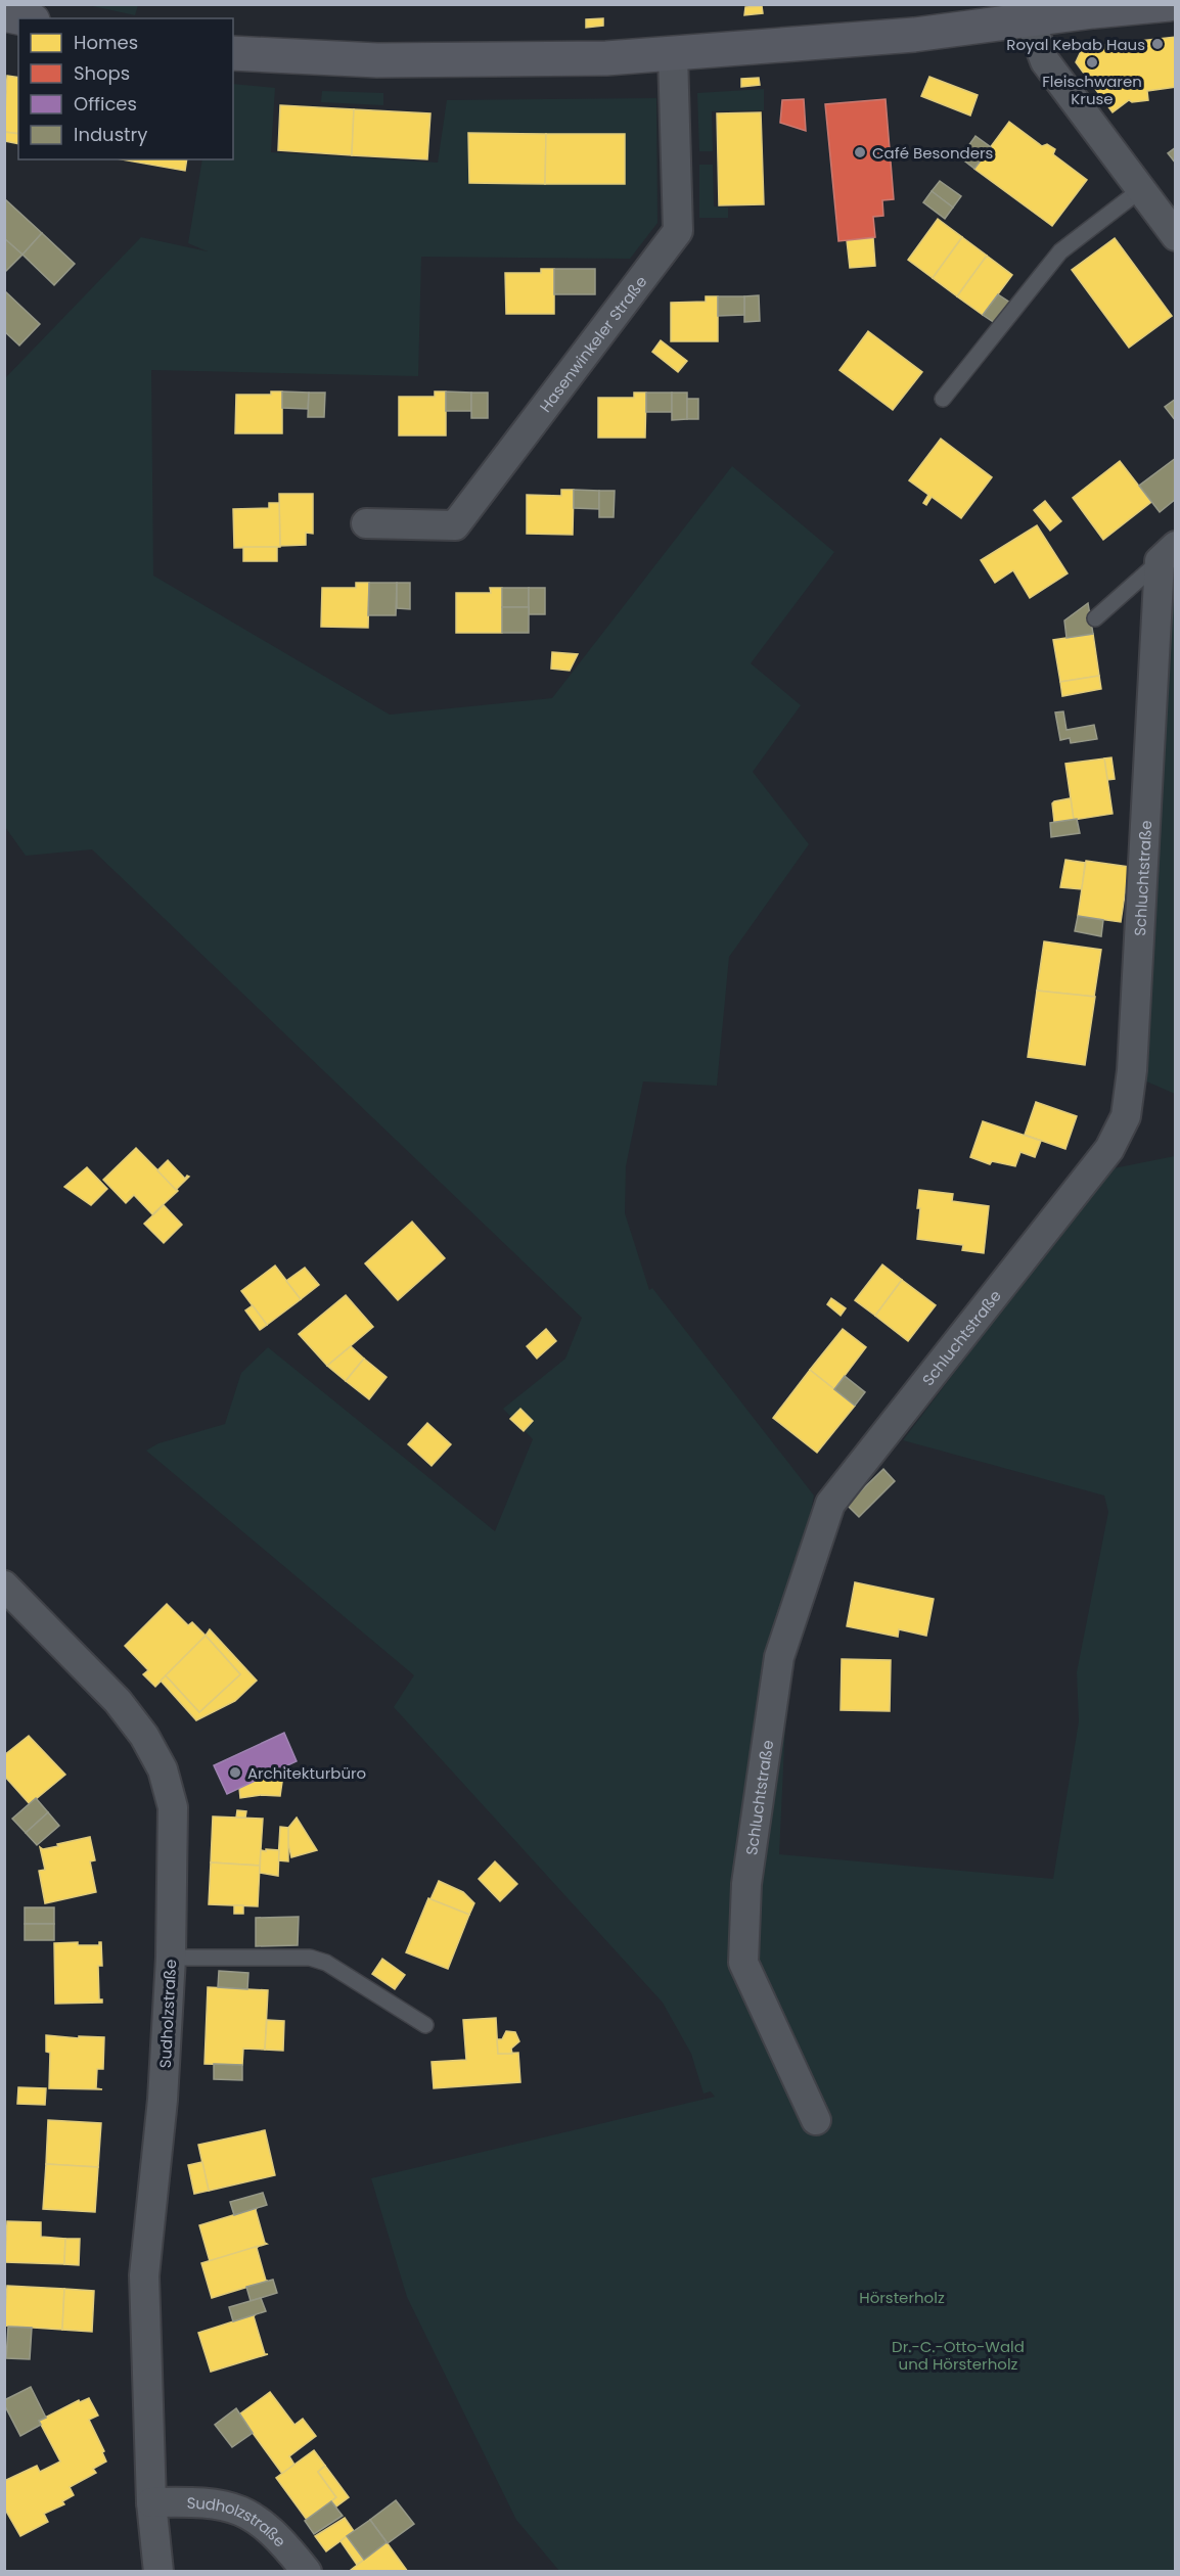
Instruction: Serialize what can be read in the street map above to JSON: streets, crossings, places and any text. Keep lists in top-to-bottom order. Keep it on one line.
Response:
{"streets":{"street":["Hasenwinkeler Straße","Schluchtstraße","Sudholzstraße"]},"parks":["Hörsterholz","Dr.-C.-Otto-Wald und Hörsterholz"],"places":["Royal Kebab Haus","Fleischwaren Kruse","Café Besonders","Architekturbüro"],"legend":["Homes","Shops","Offices","Industry"]}
